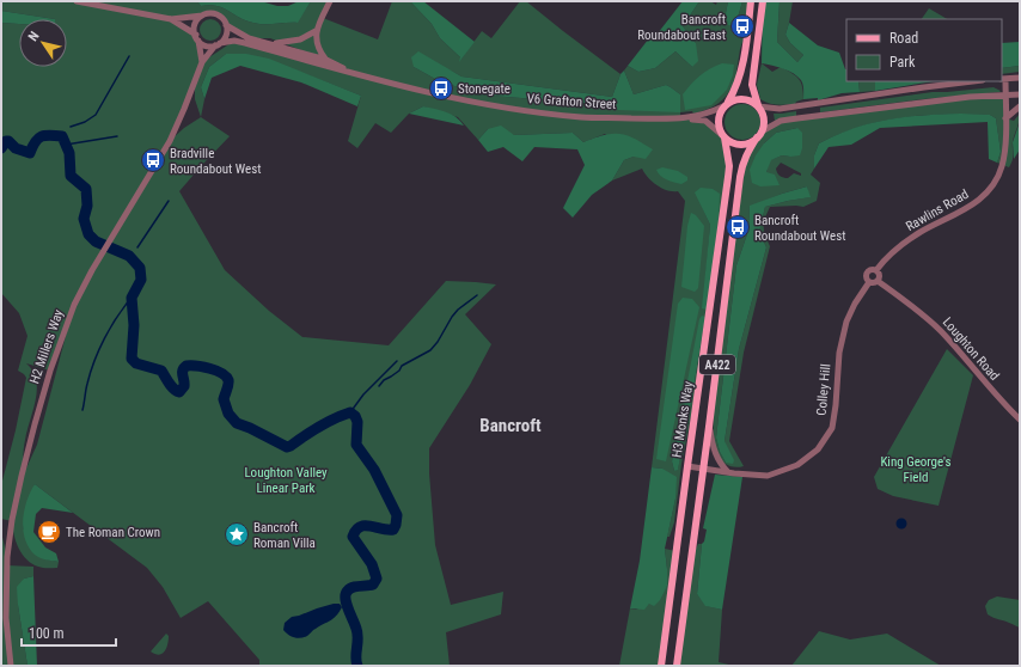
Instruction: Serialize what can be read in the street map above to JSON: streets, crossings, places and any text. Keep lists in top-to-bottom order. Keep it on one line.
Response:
{"streets":{"main road":["A422","H3 Monks Way"],"street":["V6 Grafton Street","Rawlins Road","H2 Millers Way","Loughton Road","Colley Hill"]},"crossings":[["V6 Grafton Street","H2 Millers Way"],["V6 Grafton Street","A422"],["V6 Grafton Street","H3 Monks Way"],["Rawlins Road","Loughton Road"],["Rawlins Road","Colley Hill"],["Loughton Road","Colley Hill"],["A422","H3 Monks Way"],["Colley Hill","H3 Monks Way"]],"districts":["Bancroft"],"parks":["King George's Field","Loughton Valley Linear Park"],"places":{"bus stop":["Bancroft Roundabout East","Stonegate","Bradville Roundabout West","Bancroft Roundabout West"],"cafe":["The Roman Crown"],"place":["Bancroft Roman Villa"]},"legend":["Road","Park"],"scale_bar":"100 m","north":"top left"}
